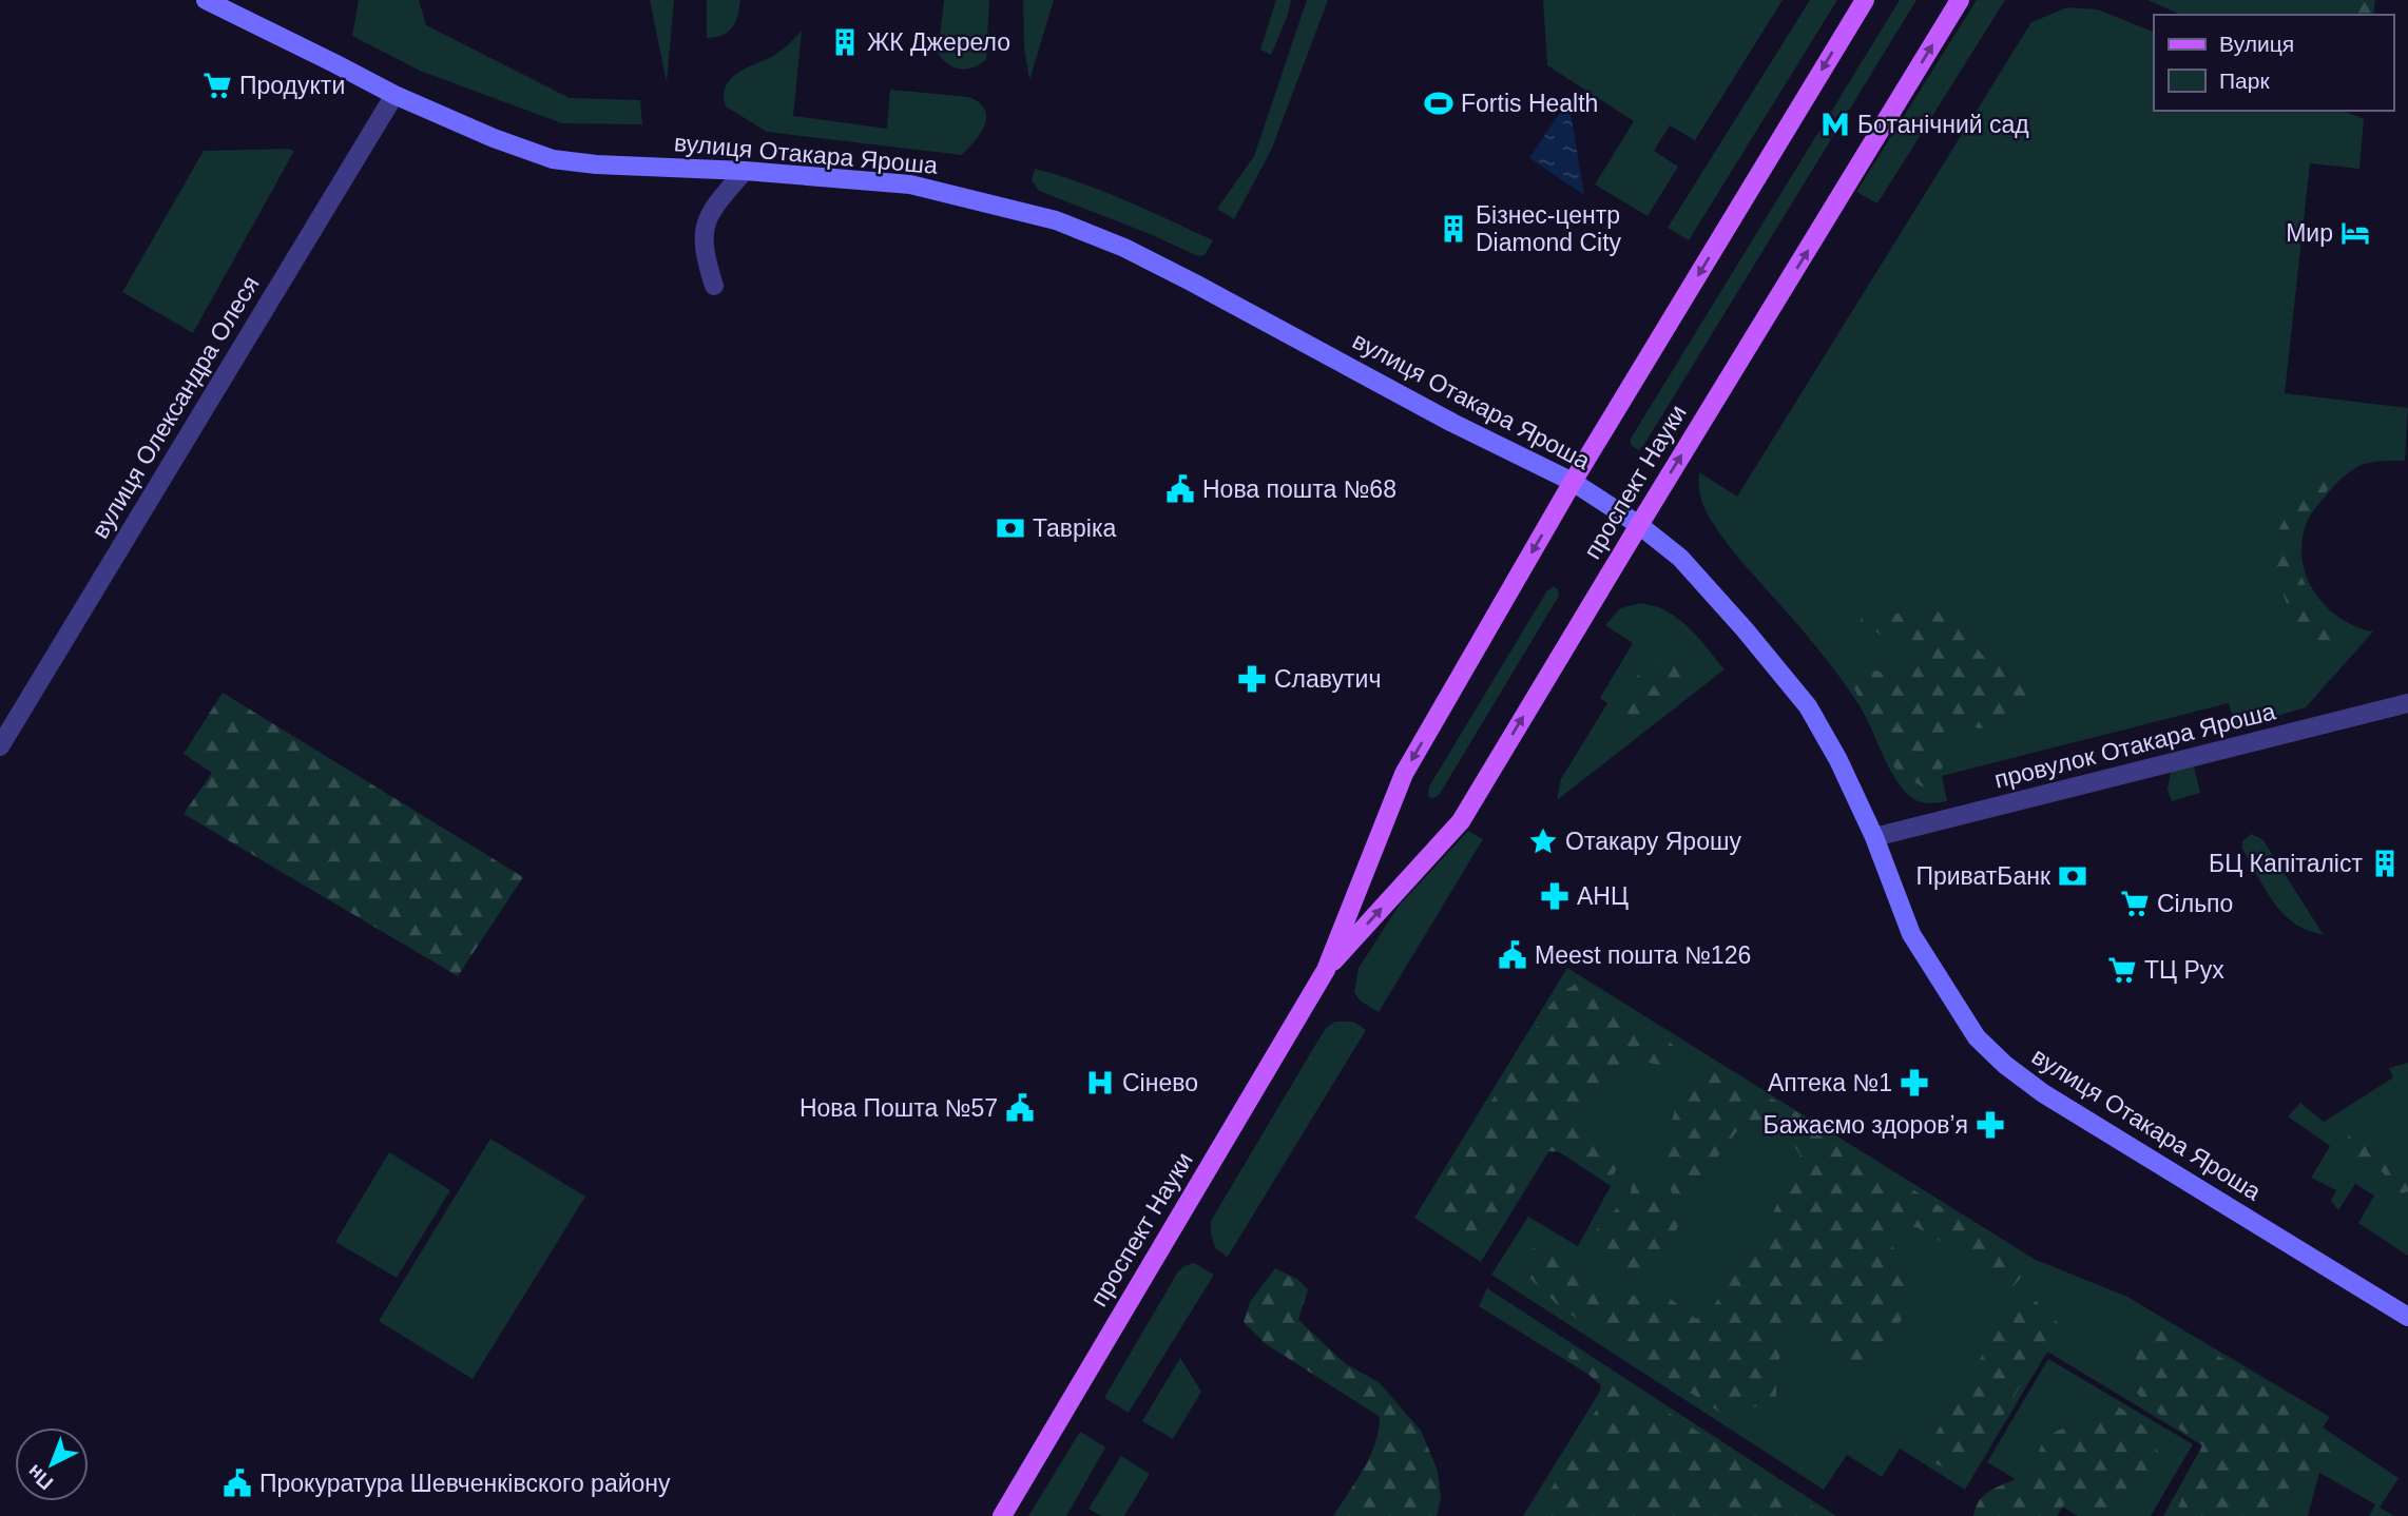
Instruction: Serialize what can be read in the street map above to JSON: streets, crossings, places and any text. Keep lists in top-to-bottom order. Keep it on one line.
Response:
{"streets":{"main road":["проспект Науки"],"street":["вулиця Отакара Яроша","вулиця Олександра Олеся","провулок Отакара Яроша"]},"crossings":[["вулиця Отакара Яроша","вулиця Олександра Олеся"],["вулиця Отакара Яроша","проспект Науки"],["вулиця Отакара Яроша","провулок Отакара Яроша"]],"places":{"building":["ЖК Джерело","Бізнес-центр Diamond City","БЦ Капіталіст"],"supermarket":["Продукти","Сільпо","ТЦ Рух"],"sports":["Fortis Health"],"metro station":["Ботанічний сад"],"hotel":["Мир"],"public building":["Нова пошта №68","Meest пошта №126","Нова Пошта №57","Прокуратура Шевченківского району"],"bank":["Тавріка","ПриватБанк"],"pharmacy":["Славутич","АНЦ","Аптека №1","Бажаємо здоровʼя"],"place":["Отакару Ярошу"],"hospital":["Сінево"]},"legend":["Вулиця","Парк"],"north":"bottom left"}
